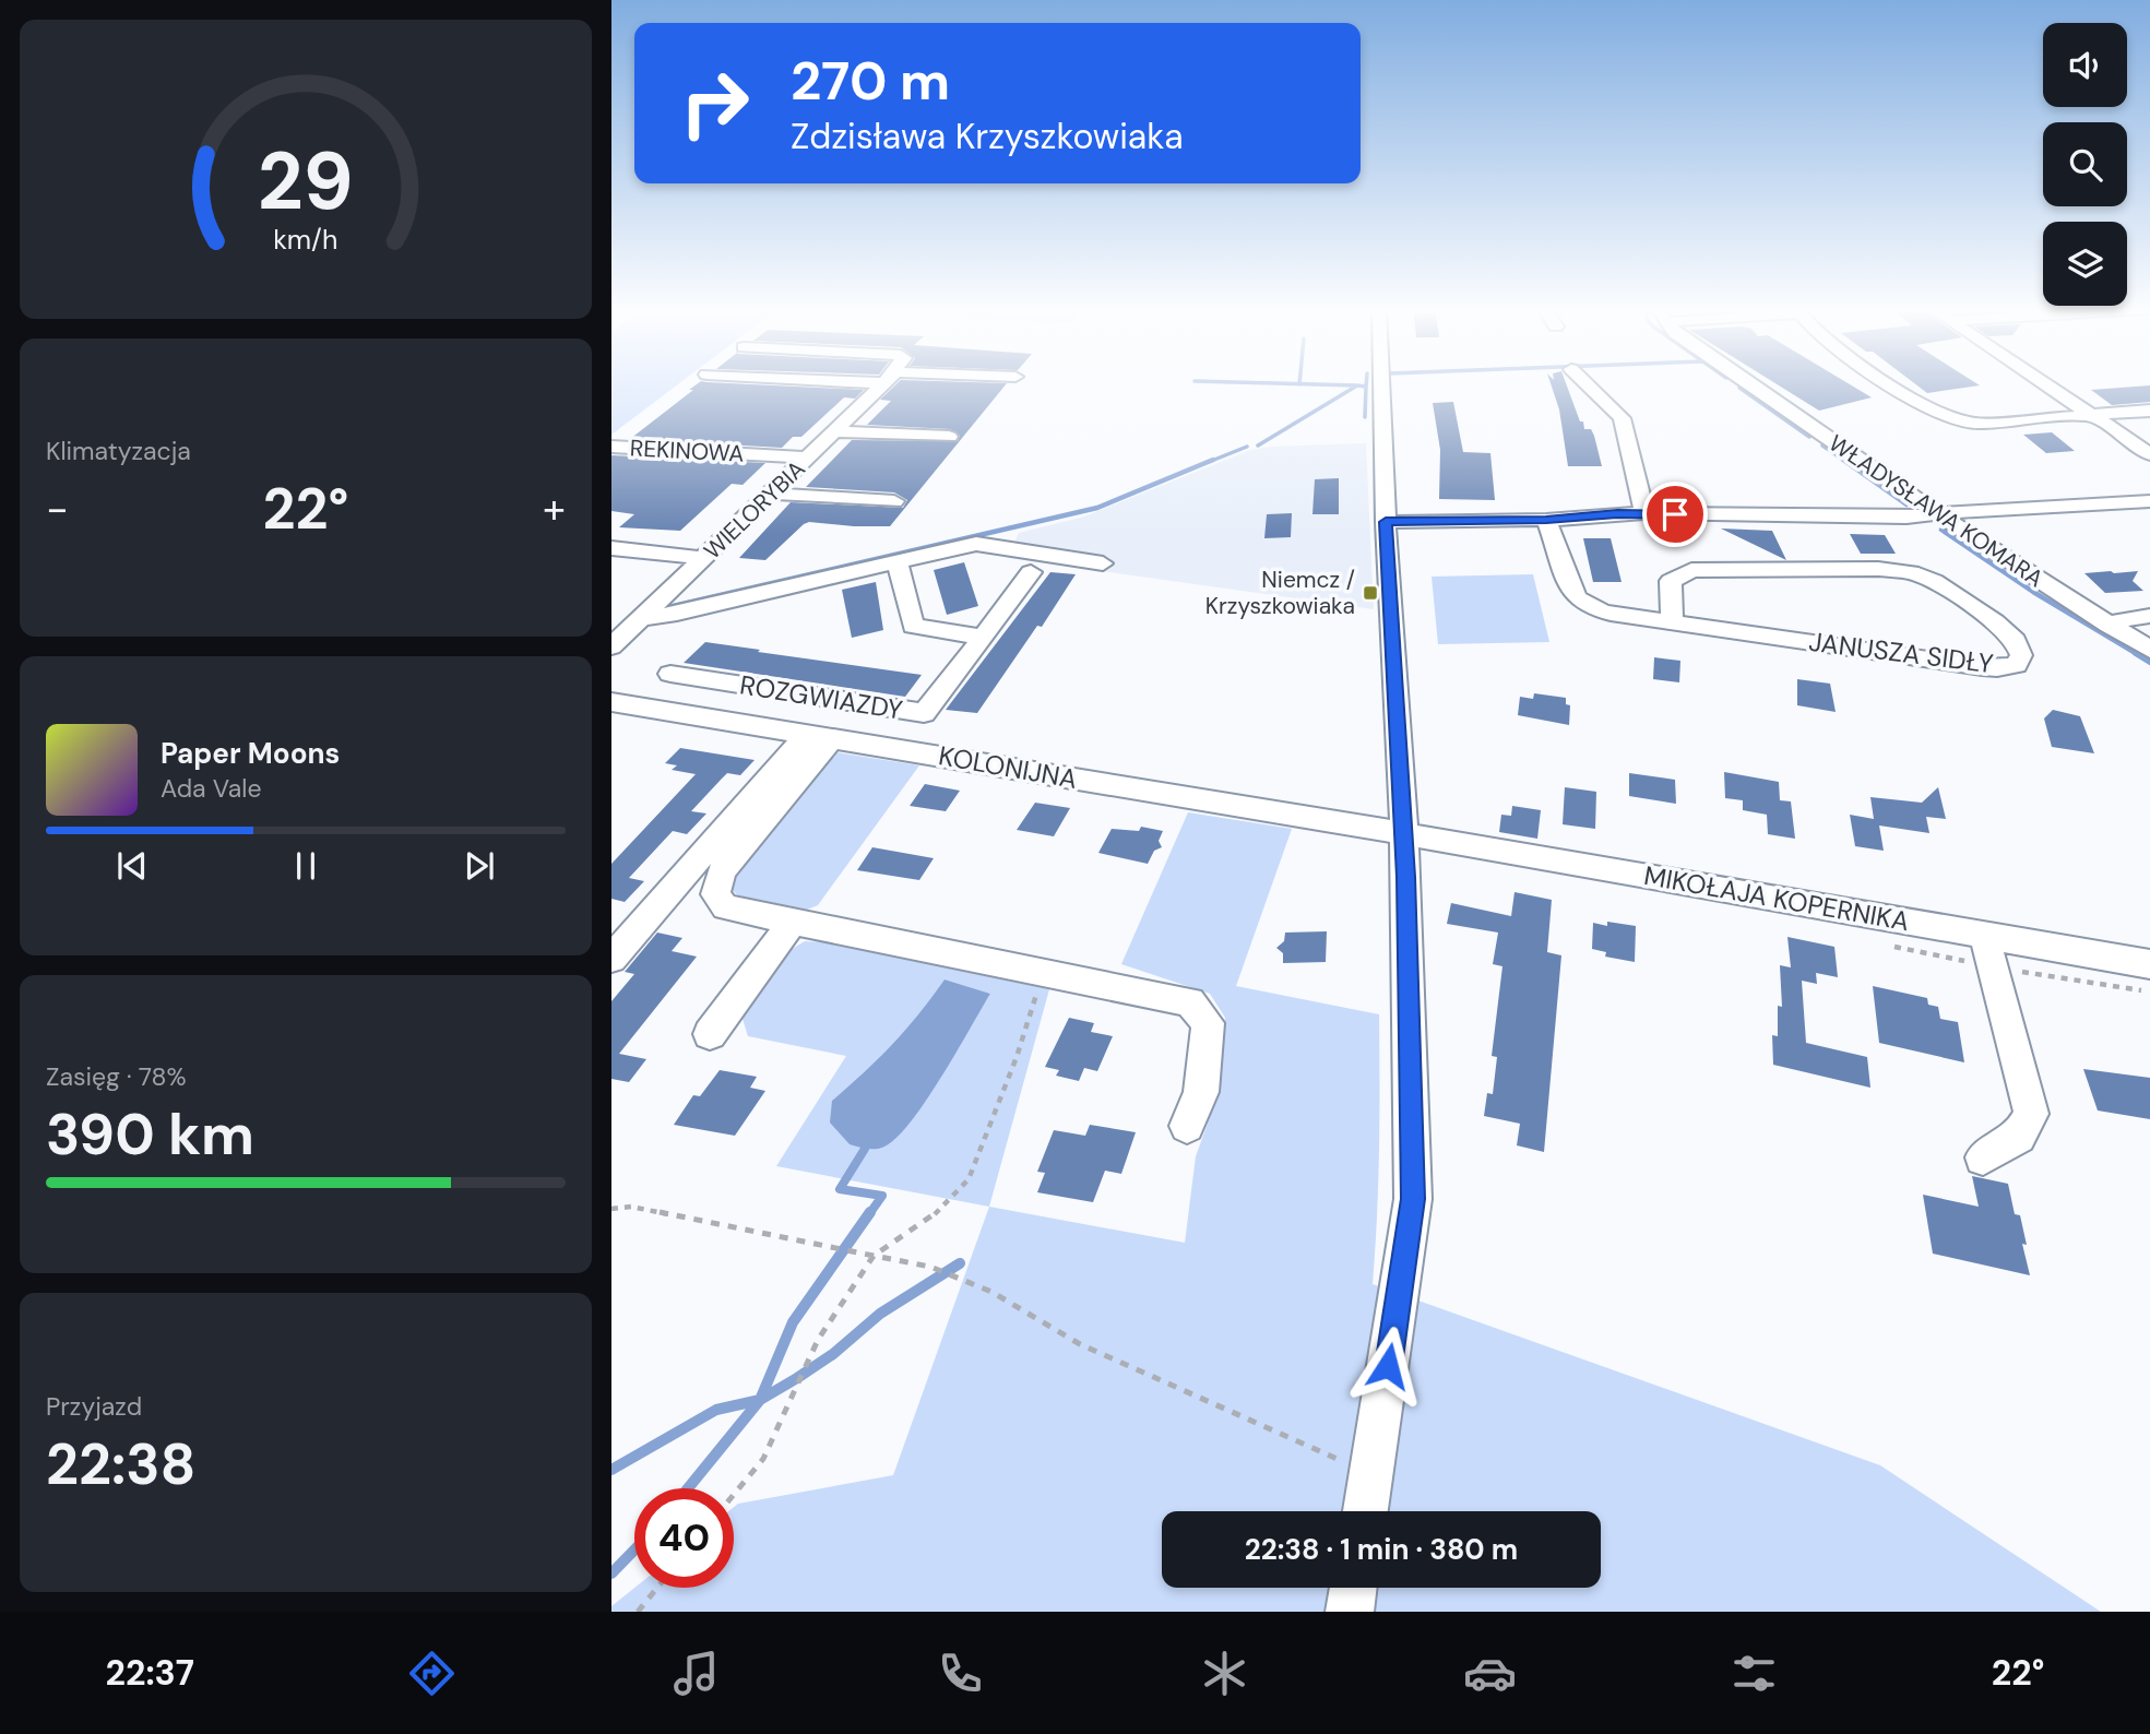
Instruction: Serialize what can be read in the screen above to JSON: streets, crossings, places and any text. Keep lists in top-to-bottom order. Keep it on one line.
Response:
{"streets":{"street":["REKINOWA","WIELORYBIA","WŁADYSŁAWA KOMARA","JANUSZA SIDŁY","ROZGWIAZDY","KOLONIJNA","MIKOŁAJA KOPERNIKA"]},"crossings":[["REKINOWA","WIELORYBIA"],["KOLONIJNA","MIKOŁAJA KOPERNIKA"]],"places":{"transit":["Niemcz / Krzyszkowiaka"]},"page":{"turn":["270 m","Zdzisława Krzyszkowiaka"],"tile":["Klimatyzacja",["Zasięg · 78%","390 km"],["Przyjazd","22:38"]],"heat":["−","22°","+"],"song":["Paper Moons","Ada Vale"],"limit":"40","trip":"22:38 · 1 min · 380 m","tabs":["22:37","22°"],"gauge":["29","km/h"]}}
